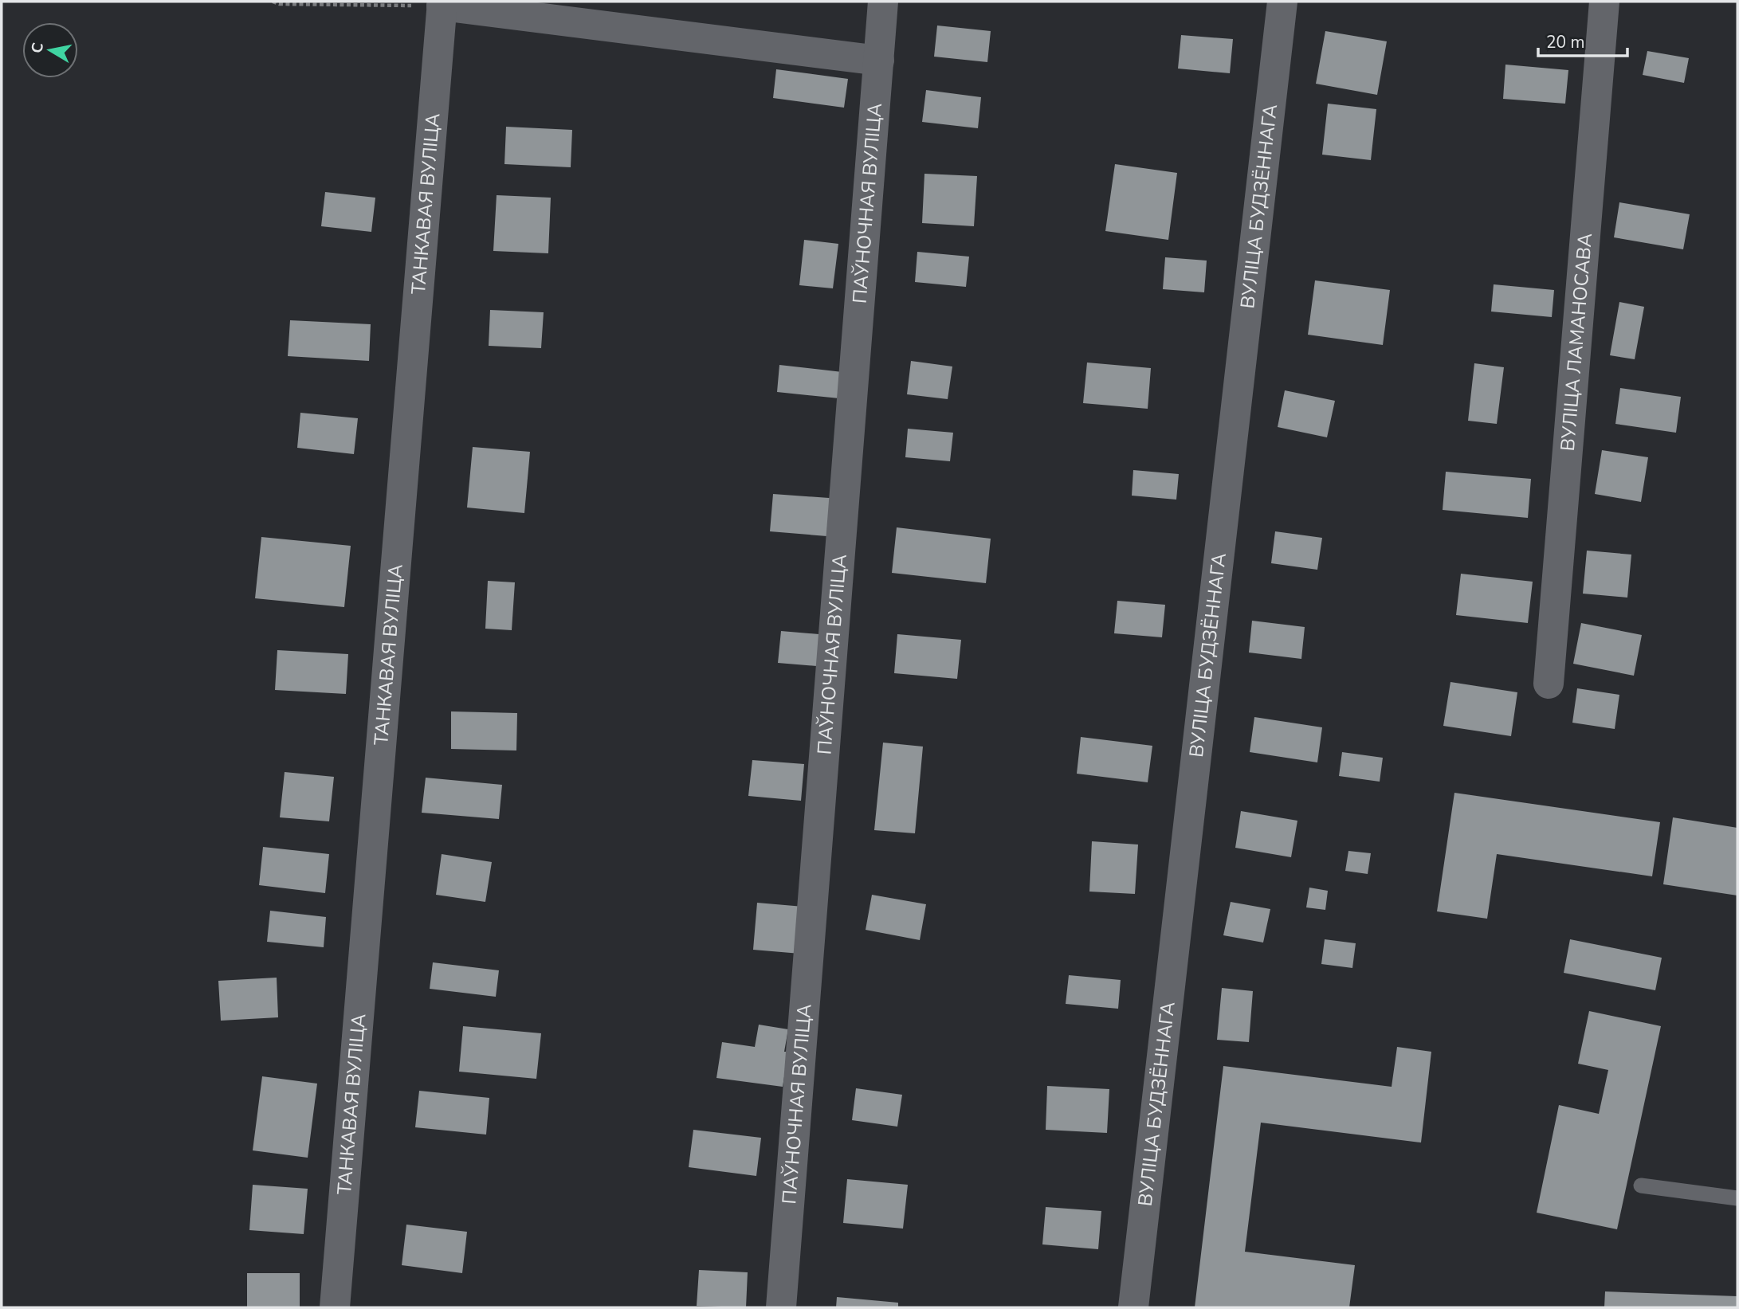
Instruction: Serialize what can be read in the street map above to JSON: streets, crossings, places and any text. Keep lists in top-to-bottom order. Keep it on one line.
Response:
{"streets":{"street":["ТАНКАВАЯ ВУЛІЦА","ПАЎНОЧНАЯ ВУЛІЦА","ВУЛІЦА БУДЗЁННАГА","ВУЛІЦА ЛАМАНОСАВА"]},"scale_bar":"20 m","north":"left"}
